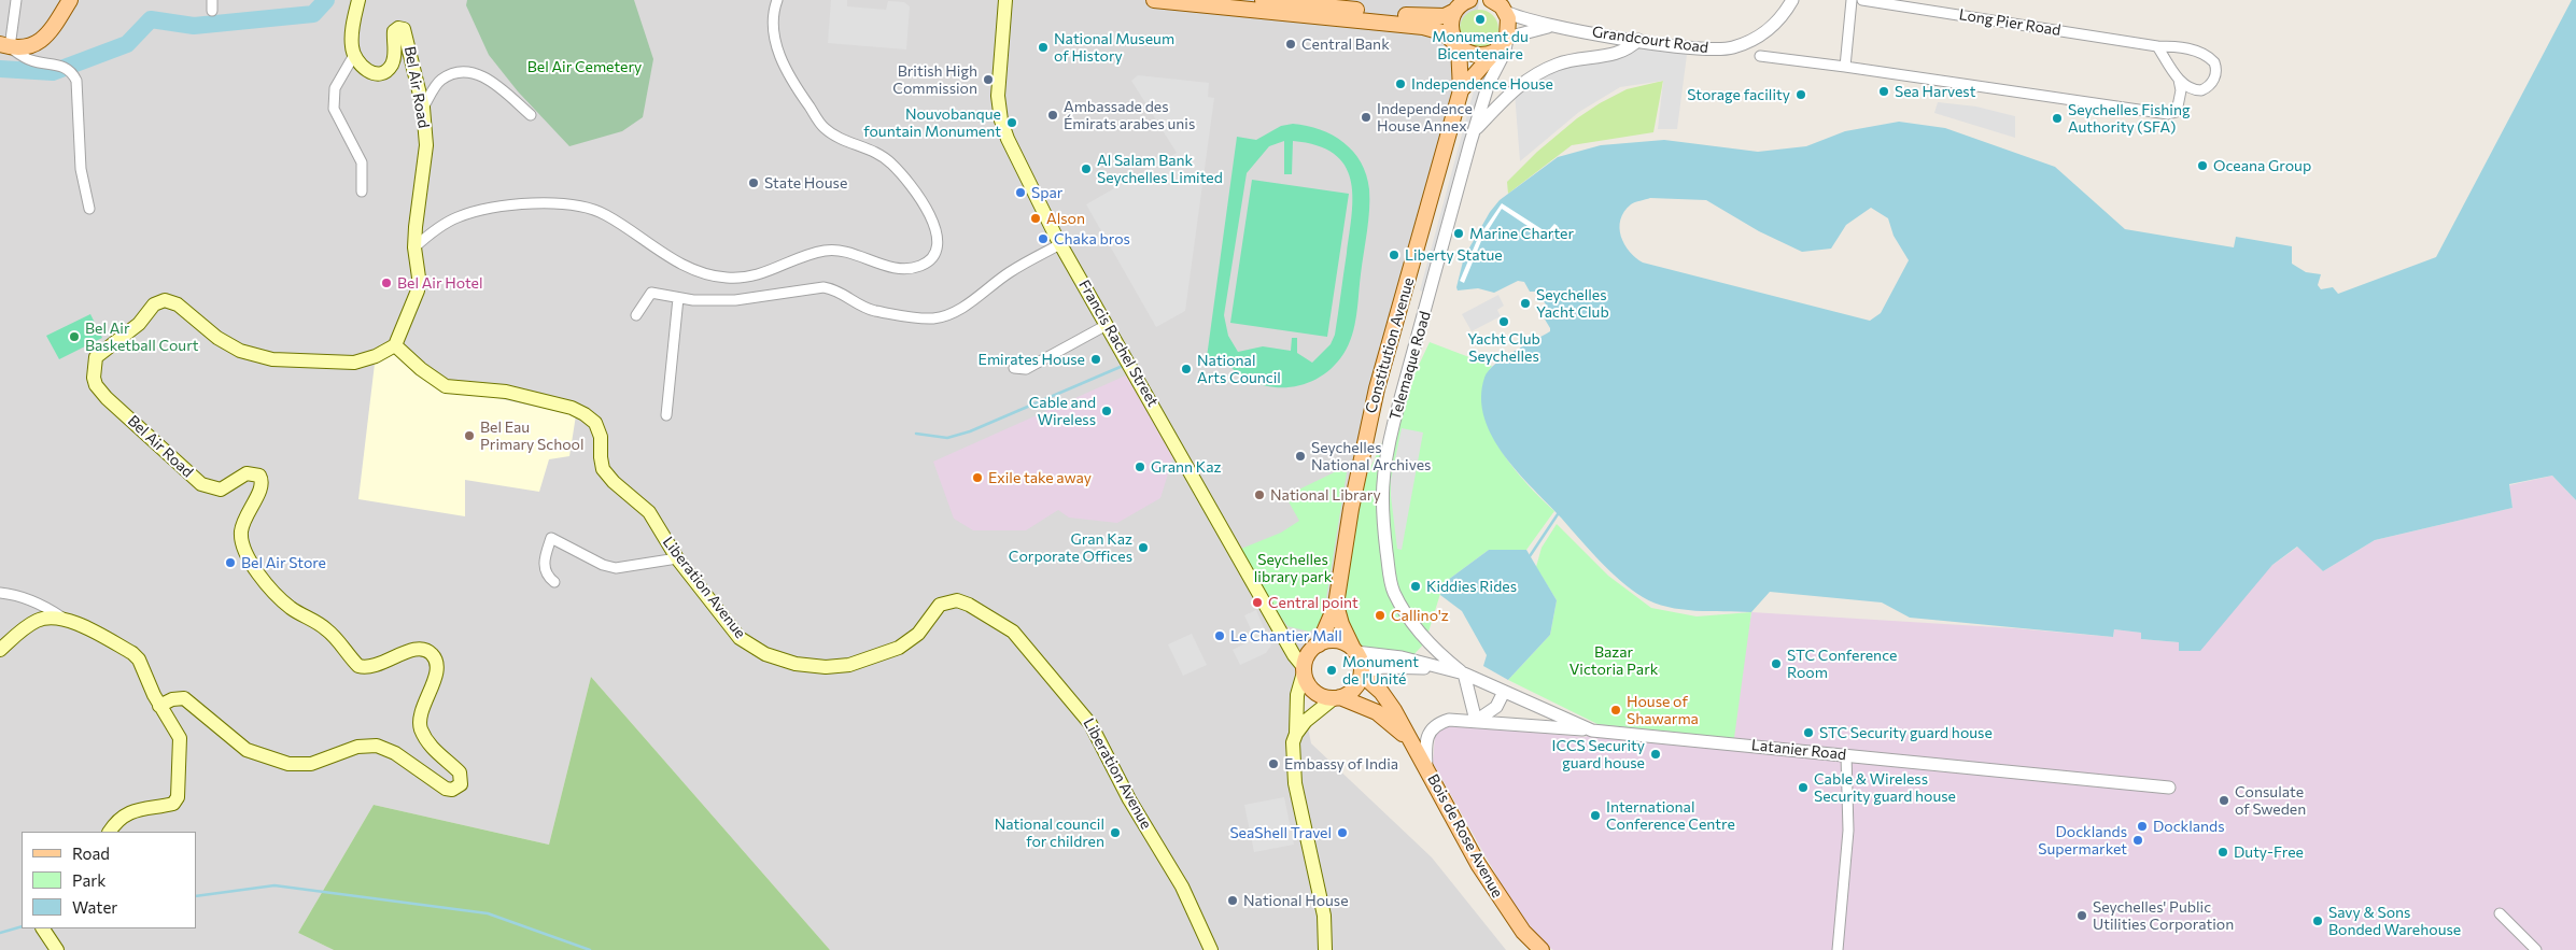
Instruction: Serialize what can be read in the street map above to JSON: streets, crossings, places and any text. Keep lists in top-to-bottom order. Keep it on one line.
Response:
{"streets":{"main road":["Bel Air Road","Francis Rachel Street","Constitution Avenue","Liberation Avenue","Bois de Rose Avenue"],"street":["Long Pier Road","Grandcourt Road","Telemaque Road","Latanier Road"]},"crossings":[["Grandcourt Road","Telemaque Road"],["Bel Air Road","Liberation Avenue"],["Francis Rachel Street","Constitution Avenue"],["Francis Rachel Street","Latanier Road"],["Francis Rachel Street","Bois de Rose Avenue"],["Constitution Avenue","Telemaque Road"],["Constitution Avenue","Latanier Road"],["Constitution Avenue","Bois de Rose Avenue"],["Telemaque Road","Latanier Road"],["Latanier Road","Bois de Rose Avenue"]],"parks":["Bel Air Cemetery","Seychelles library park","Bazar Victoria Park"],"places":["Monument du Bicentenaire","Central Bank","National Museum of History","British High Commission","Independence House","Sea Harvest","Storage facility","Ambassade des Émirats arabes unis","Independence House Annex","Seychelles Fishing Authority (SFA)","Nouvobanque fountain Monument","Oceana Group","Al Salam Bank Seychelles Limited","State House","Spar","Alson","Marine Charter","Chaka bros","Liberty Statue","Bel Air Hotel","Seychelles Yacht Club","Yacht Club Seychelles","Bel Air Basketball Court","Emirates House","National Arts Council","Cable and Wireless","Bel Eau Primary School","Seychelles National Archives","Grann Kaz","Exile take away","National Library","Gran Kaz Corporate Offices","Bel Air Store","Kiddies Rides","Central point","Callino'z","Le Chantier Mall","STC Conference Room","Monument de l'Unité","House of Shawarma","STC Security guard house","ICCS Security guard house","Embassy of India","Cable & Wireless Security guard house","Consulate of Sweden","International Conference Centre","Docklands","National council for children","SeaShell Travel","Docklands Supermarket","Duty-Free","National House","Seychelles' Public Utilities Corporation","Savy & Sons Bonded Warehouse"],"legend":["Road","Park","Water"]}
